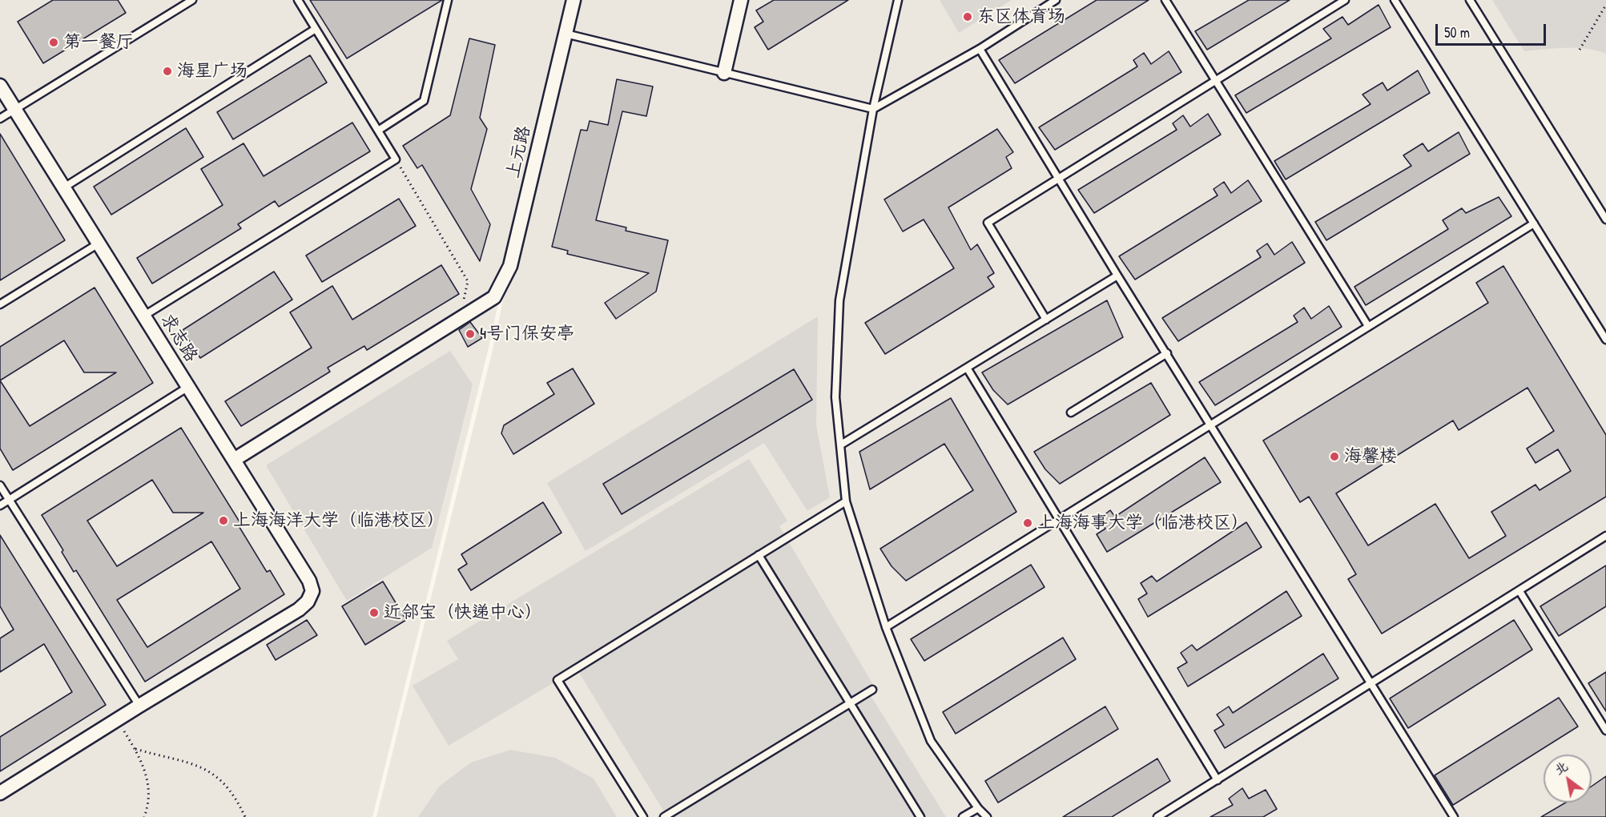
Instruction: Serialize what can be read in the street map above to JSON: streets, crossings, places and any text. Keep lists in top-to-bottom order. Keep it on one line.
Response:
{"streets":{"street":["上元路","求志路"]},"crossings":[["上元路","求志路"]],"places":["东区体育场","第一餐厅","海星广场","4号门保安亭","海馨楼","上海海洋大学（临港校区）","上海海事大学（临港校区）","近邻宝（快递中心）"],"scale_bar":"50 m","north":"top left"}
